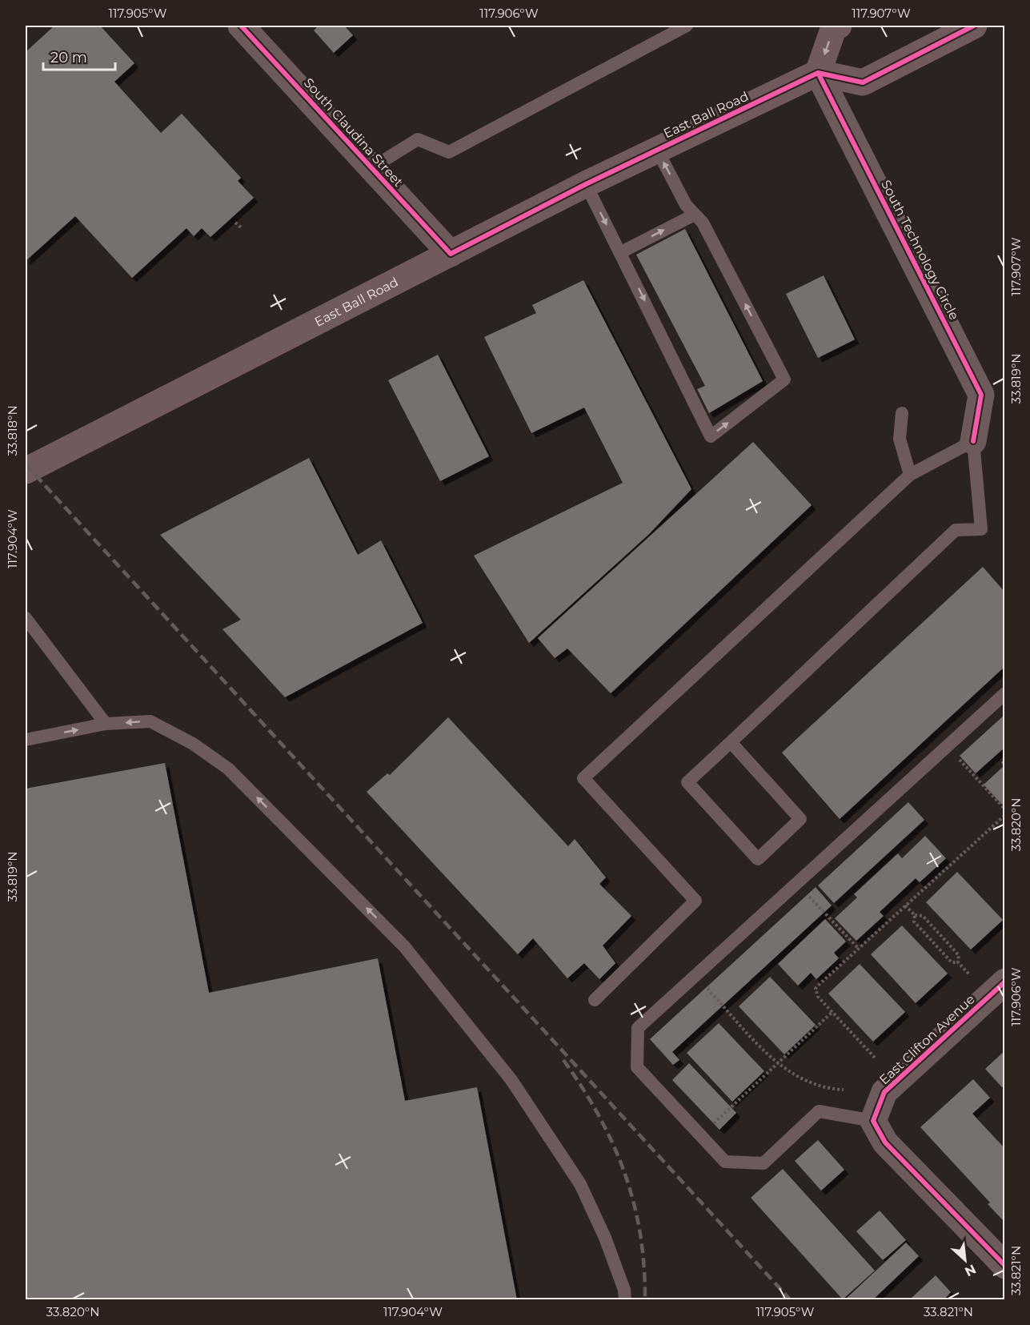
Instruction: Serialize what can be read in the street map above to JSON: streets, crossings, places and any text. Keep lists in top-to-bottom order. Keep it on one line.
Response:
{"streets":{"main road":["East Ball Road"],"street":["South Claudina Street","South Technology Circle","East Clifton Avenue"]},"crossings":[["East Ball Road","South Claudina Street"],["East Ball Road","South Technology Circle"]],"scale_bar":"20 m","north":"bottom right","coordinates":["117.905°W","117.906°W","117.907°W","33.819°N","33.818°N","117.904°W","33.820°N","33.821°N"]}
